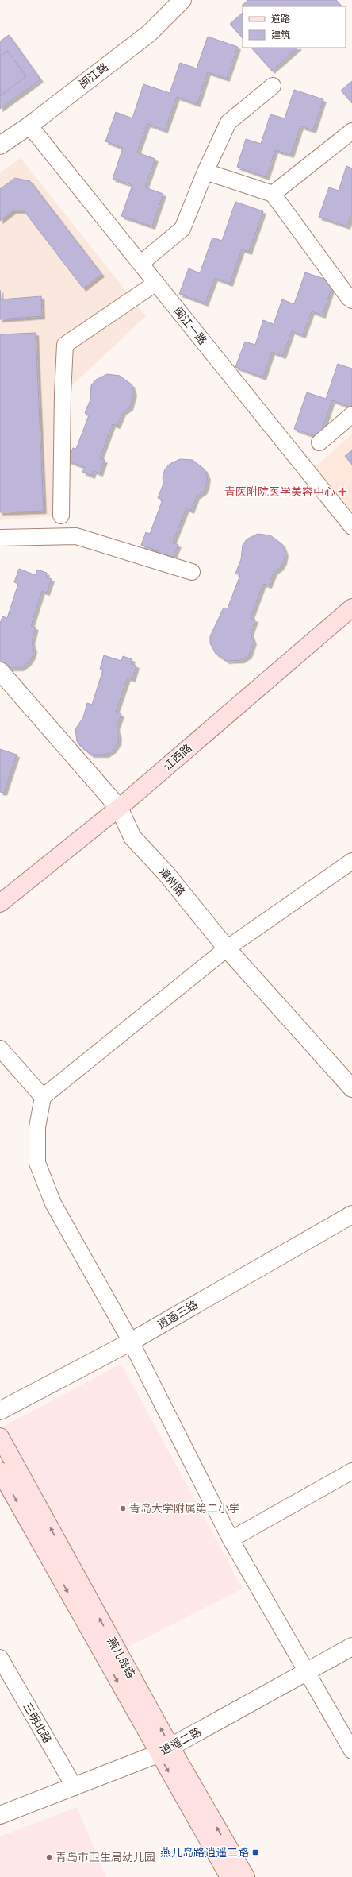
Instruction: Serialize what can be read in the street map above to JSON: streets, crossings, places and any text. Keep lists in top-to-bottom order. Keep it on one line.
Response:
{"streets":{"main road":["江西路","燕儿岛路"],"street":["闽江路","闽江一路","漳州路","逍遥三路","三明北路","逍遥二路"]},"crossings":[["闽江路","闽江一路"],["江西路","漳州路"],["燕儿岛路","逍遥二路"],["三明北路","逍遥二路"]],"places":{"health":["青医附院医学美容中心"],"other":["青岛大学附属第二小学","青岛市卫生局幼儿园"],"transit":["燕儿岛路逍遥二路"]},"legend":["道路","建筑"]}
